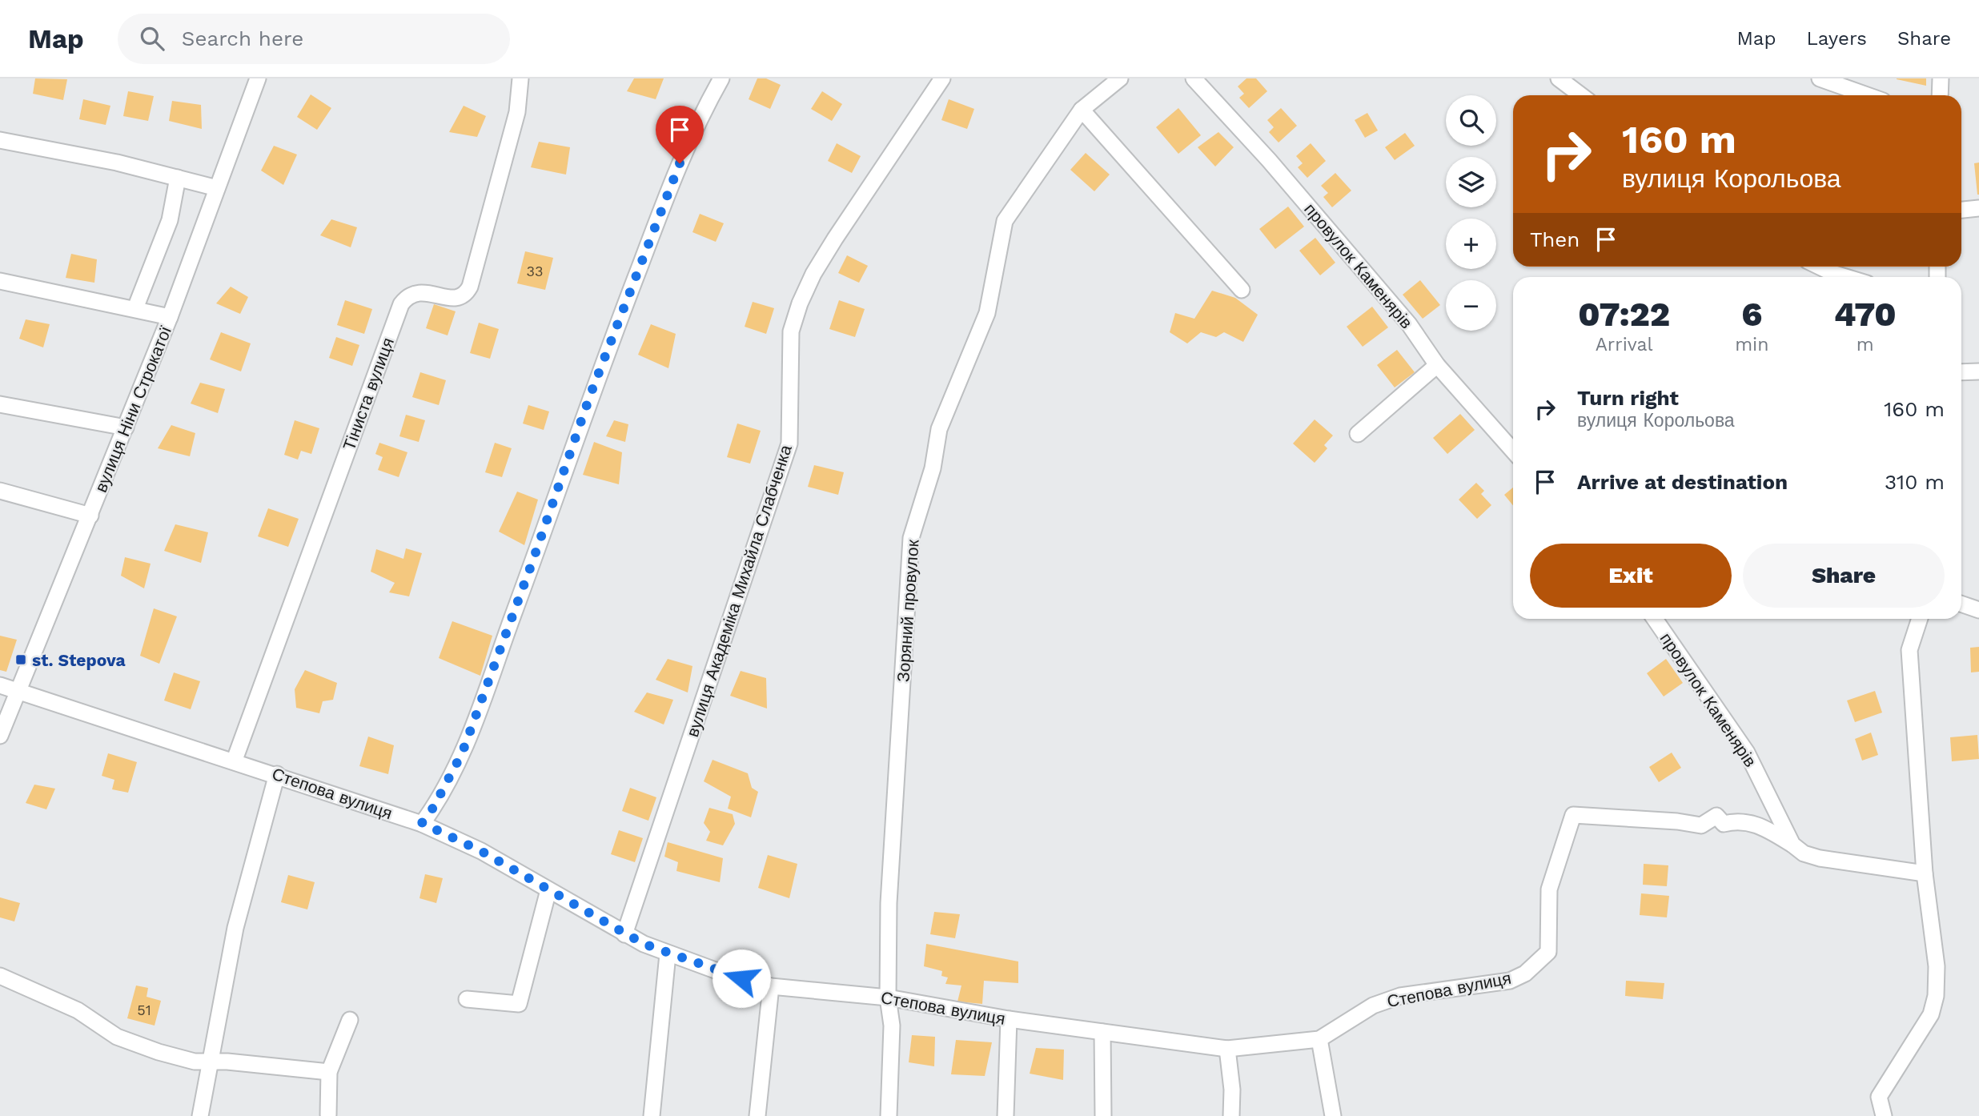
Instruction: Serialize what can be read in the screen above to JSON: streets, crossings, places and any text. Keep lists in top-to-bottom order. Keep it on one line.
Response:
{"streets":{"street":["провулок Каменярів","Тіниста вулиця","вулиця Ніни Строкатої","вулиця Академіка Михайла Слабченка","Зоряний провулок","Степова вулиця"]},"crossings":[["провулок Каменярів","Степова вулиця"],["Тіниста вулиця","Степова вулиця"],["вулиця Ніни Строкатої","Степова вулиця"],["вулиця Академіка Михайла Слабченка","Степова вулиця"],["Зоряний провулок","Степова вулиця"]],"places":{"transit":["st. Stepova"]},"house_numbers":["33","51"],"page":{"header":"Map","search":"Search here","nav":["Map","Layers","Share"],"map_buttons":["+","−"],"turn":["160 m","вулиця Корольова"],"then":"Then","eta":["07:22","Arrival","6","min","470","m"],"list":[{"name":"Turn right","note":"вулиця Корольова","value":"160 m"},{"name":"Arrive at destination","value":"310 m"}],"buttons":["Exit","Share"]}}
